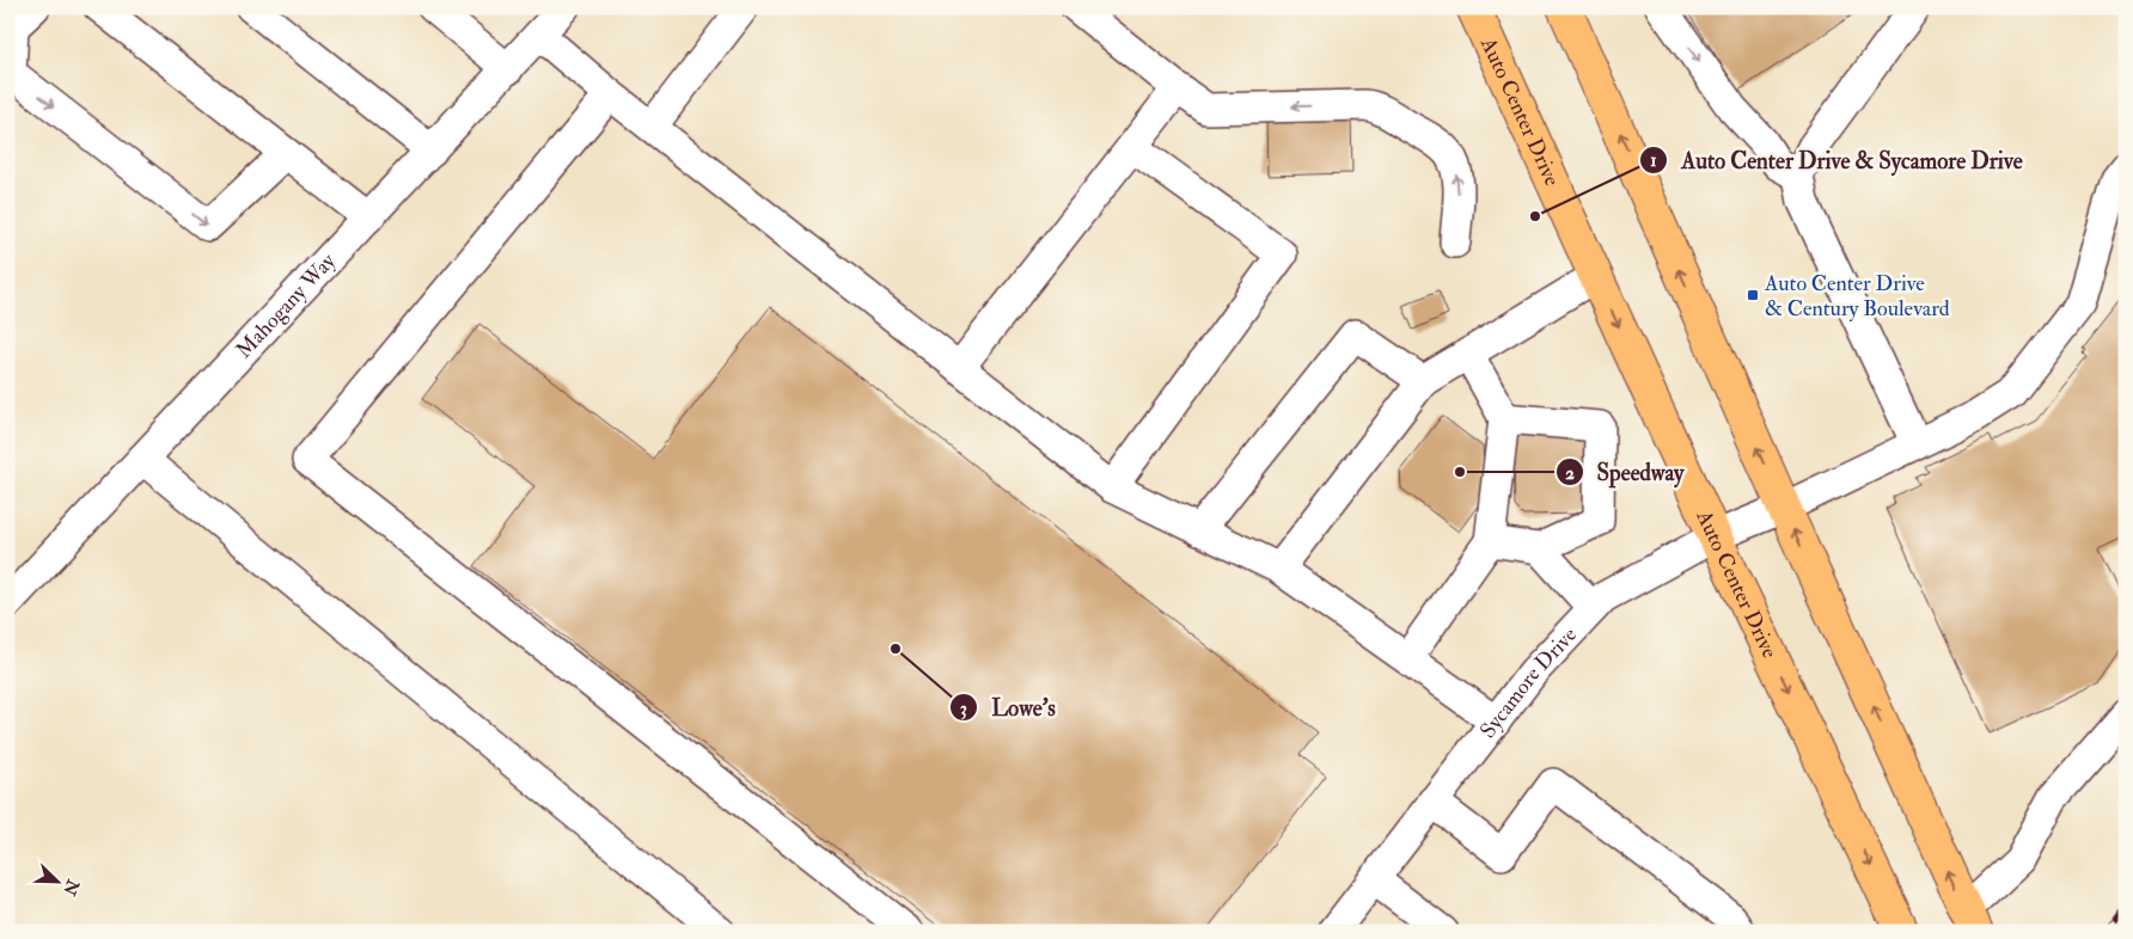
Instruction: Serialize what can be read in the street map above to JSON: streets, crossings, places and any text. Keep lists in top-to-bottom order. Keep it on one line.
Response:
{"streets":{"main road":["Auto Center Drive"],"street":["Mahogany Way","Sycamore Drive"]},"crossings":[["Auto Center Drive","Sycamore Drive"]],"places":{"other":["Auto Center Drive & Sycamore Drive","Speedway","Lowe's"],"transit":["Auto Center Drive & Century Boulevard"]},"north":"bottom right"}
